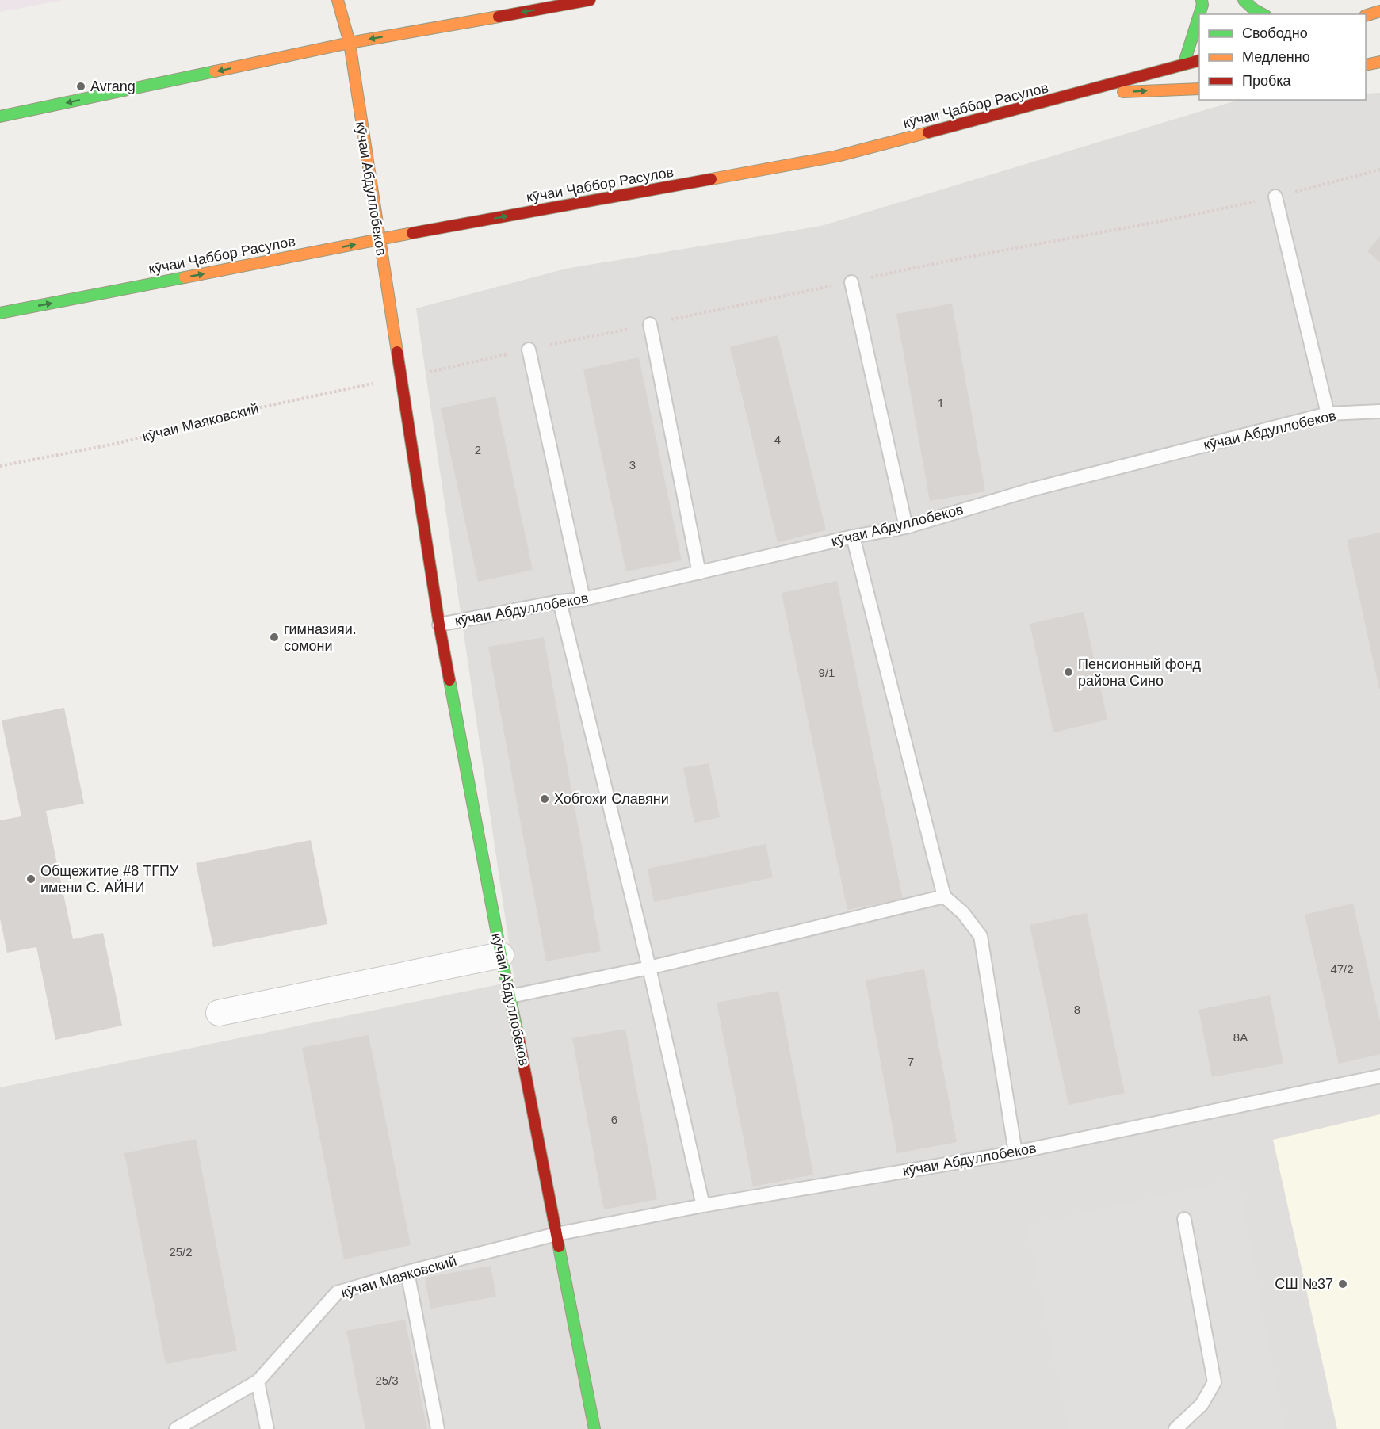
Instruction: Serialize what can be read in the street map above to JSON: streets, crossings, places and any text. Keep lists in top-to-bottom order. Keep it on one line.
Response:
{"streets":{"main road":["кӯчаи Ҷаббор Расулов","кӯчаи Абдуллобеков"],"lane":["кӯчаи Маяковский"]},"crossings":[["кӯчаи Ҷаббор Расулов","кӯчаи Абдуллобеков"],["кӯчаи Абдуллобеков","кӯчаи Маяковский"]],"one_way":["кӯчаи Ҷаббор Расулов"],"places":["Avrang","гимназияи. сомони","Пенсионный фонд района Сино","Хобгохи Славяни","Общежитие #8 ТГПУ имени С. АЙНИ","СШ №37"],"house_numbers":["1","4","2","3","9/1","47/2","8","8А","7","6","25/2","25/3"],"legend":["Свободно","Медленно","Пробка"]}
